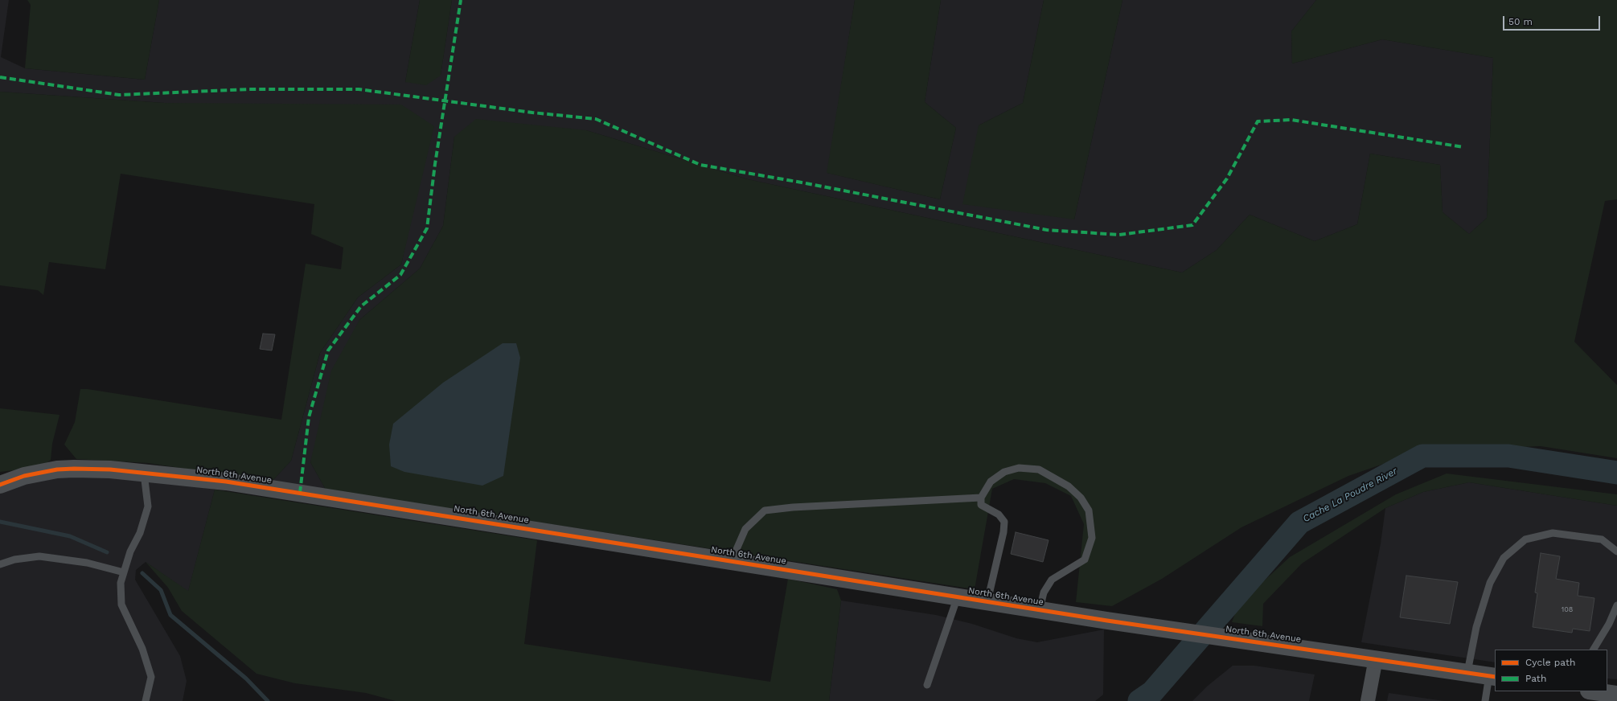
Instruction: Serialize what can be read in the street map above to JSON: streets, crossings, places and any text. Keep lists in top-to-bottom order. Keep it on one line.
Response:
{"streets":{"street":["North 6th Avenue"]},"water":["Cache La Poudre River"],"house_numbers":["108"],"legend":["Cycle path","Path"],"scale_bar":"50 m"}
